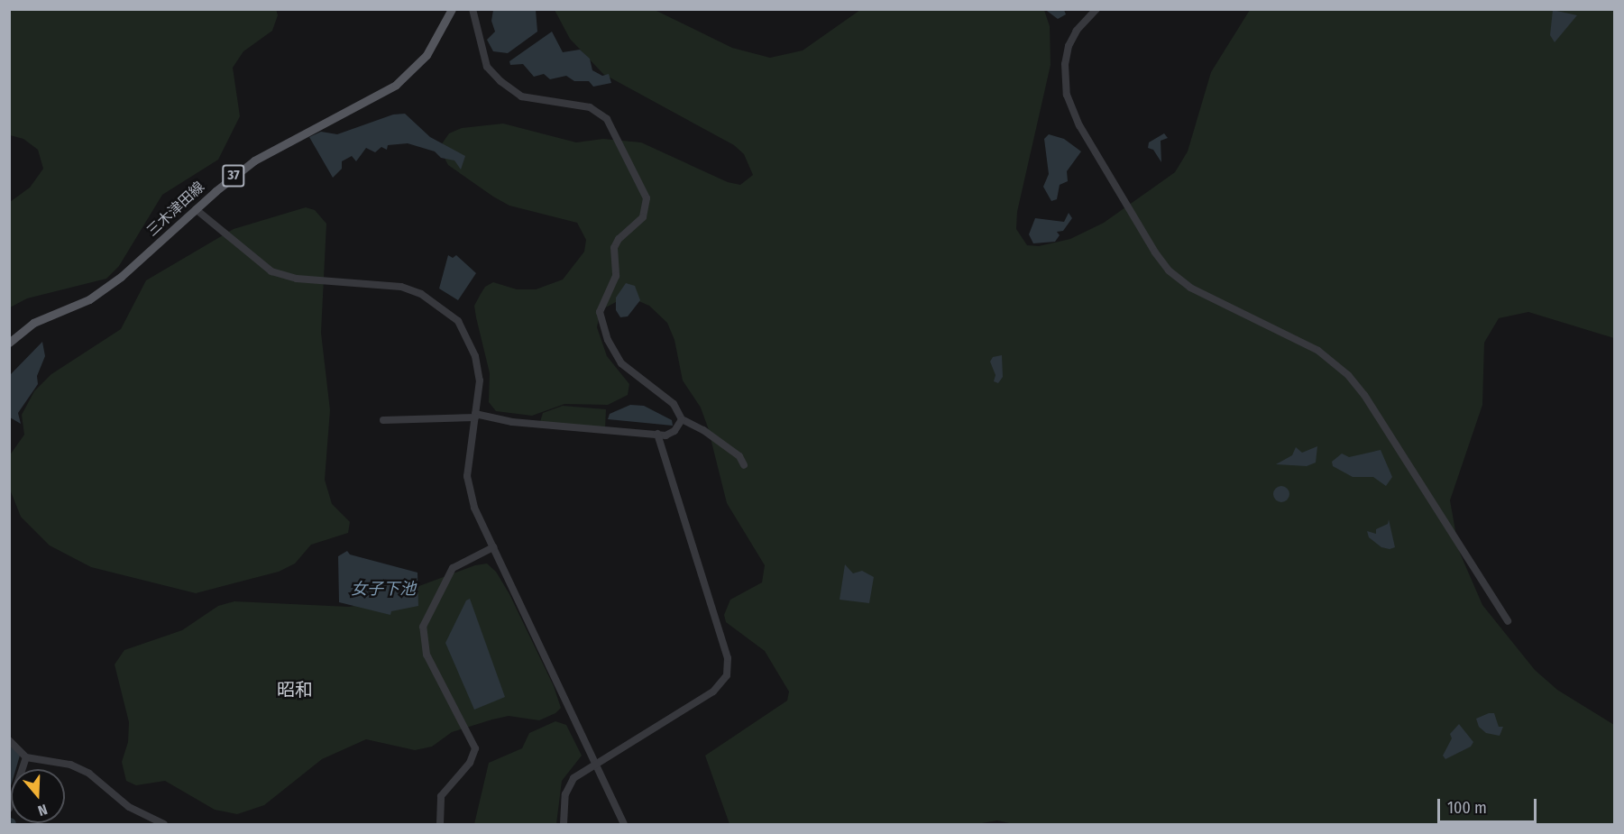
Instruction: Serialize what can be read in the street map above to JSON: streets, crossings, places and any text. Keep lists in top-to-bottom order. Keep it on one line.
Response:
{"streets":{"main road":["37","三木津田線"]},"districts":["昭和"],"water":["女子下池"],"scale_bar":"100 m","north":"bottom"}
